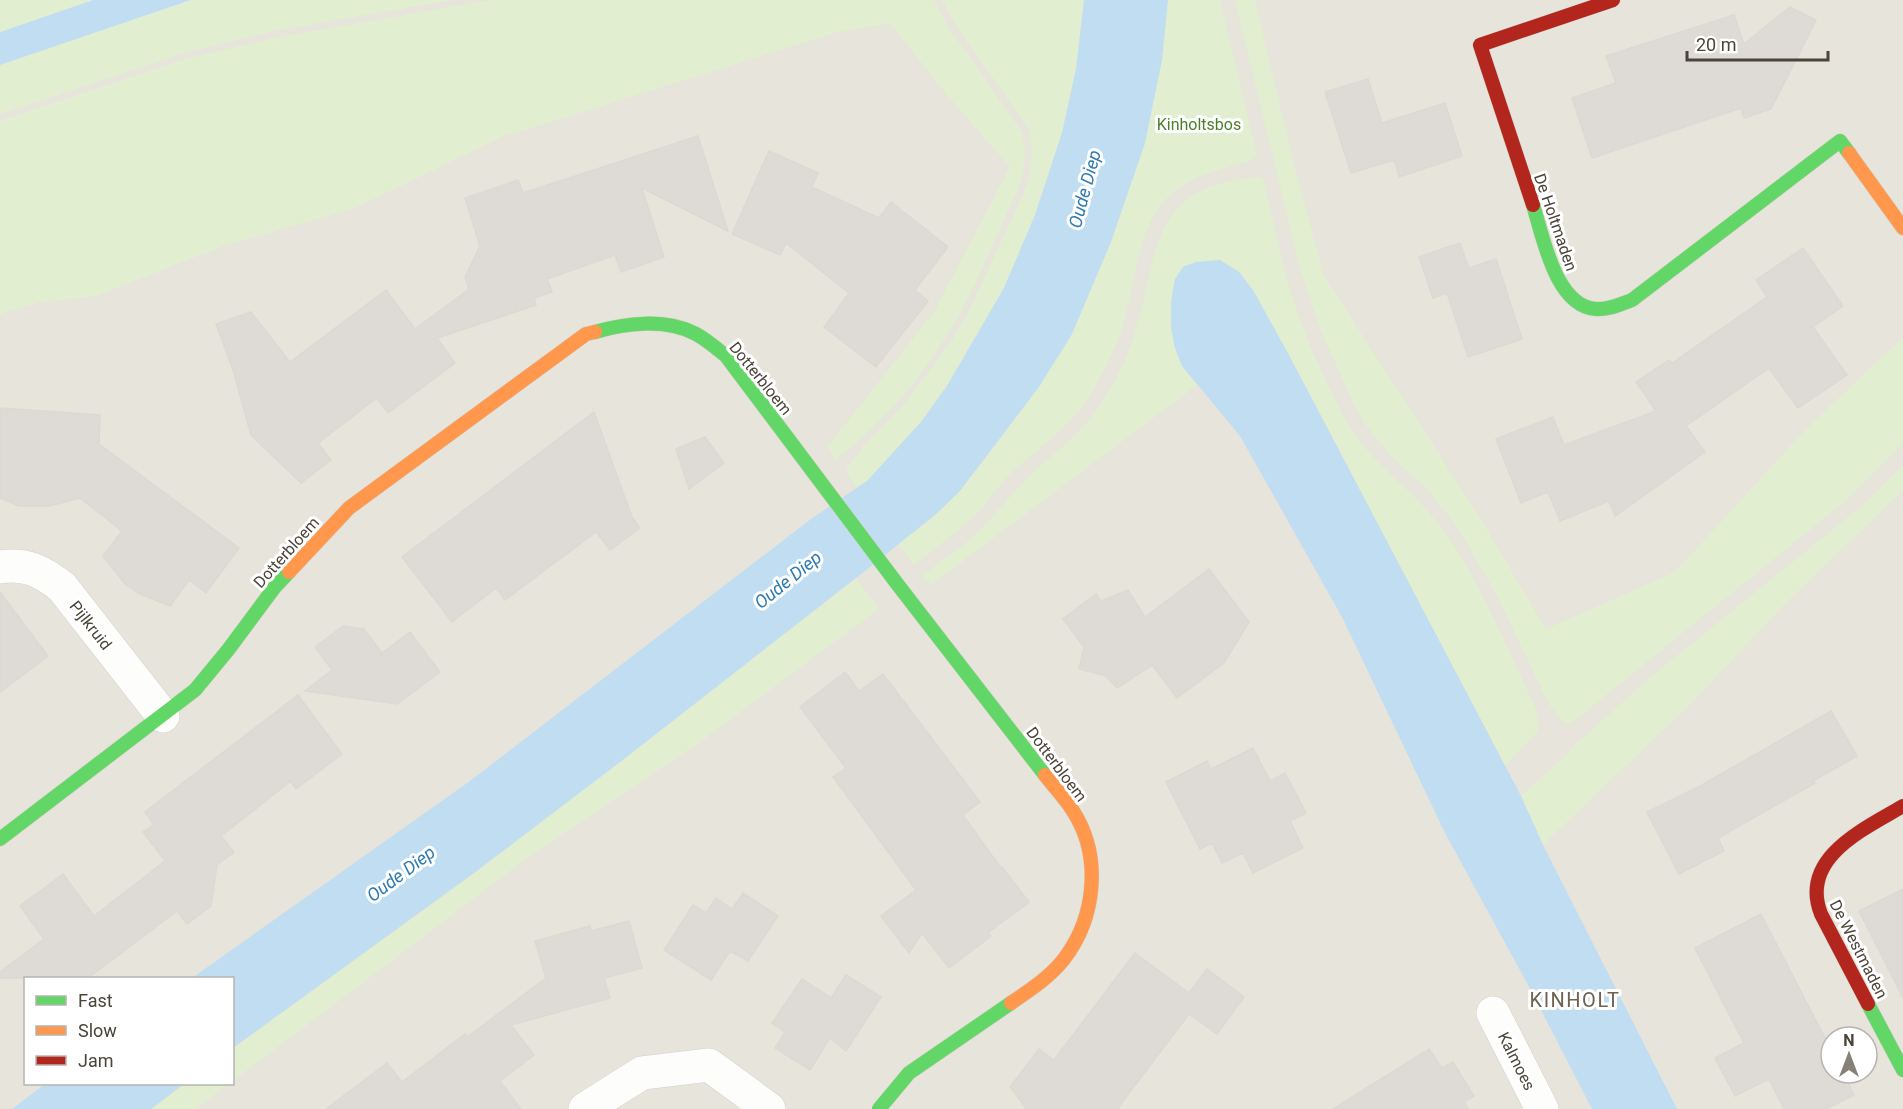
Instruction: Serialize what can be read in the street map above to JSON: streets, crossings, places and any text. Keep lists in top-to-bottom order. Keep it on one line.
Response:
{"streets":{"street":["De Holtmaden","Dotterbloem","Pijlkruid","De Westmaden","Kalmoes"]},"crossings":[["Dotterbloem","Pijlkruid"]],"districts":["KINHOLT"],"water":["Oude Diep"],"parks":["Kinholtsbos"],"legend":["Fast","Slow","Jam"],"scale_bar":"20 m","north":"top"}
